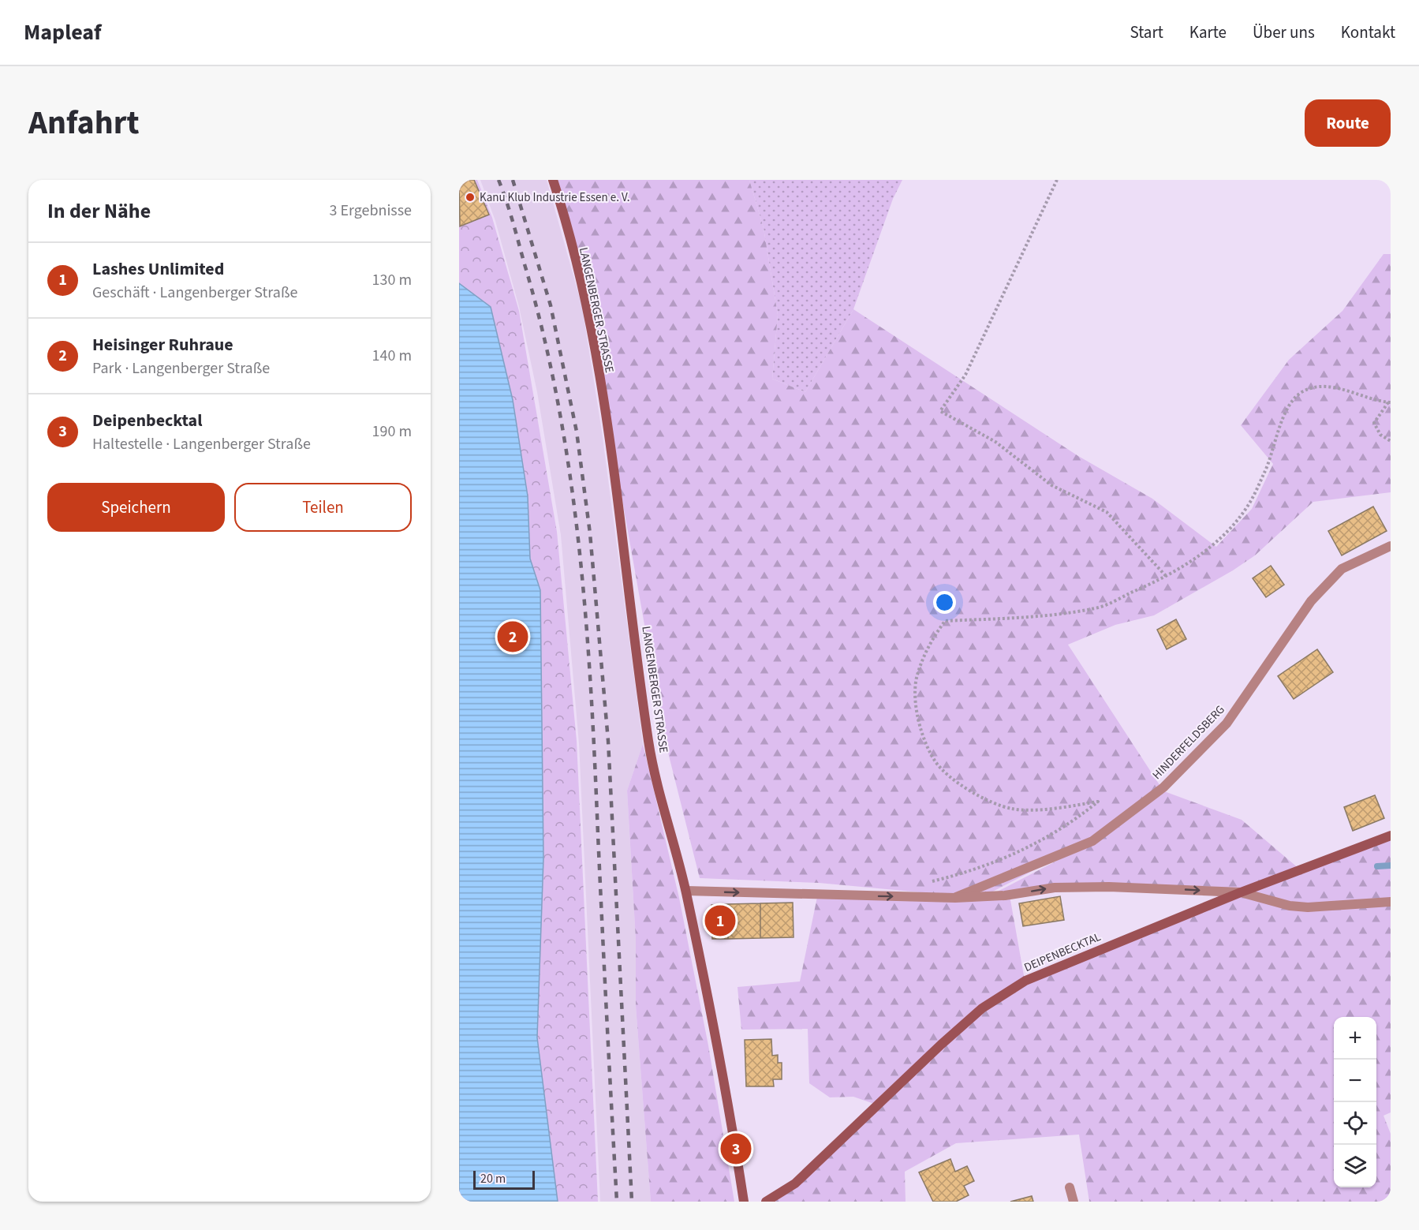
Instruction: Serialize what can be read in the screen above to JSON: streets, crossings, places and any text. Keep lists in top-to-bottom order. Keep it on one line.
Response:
{"streets":{"main road":["LANGENBERGER STRASSE","DEIPENBECKTAL"],"street":["HINDERFELDSBERG"]},"crossings":[["LANGENBERGER STRASSE","DEIPENBECKTAL"],["HINDERFELDSBERG","DEIPENBECKTAL"]],"one_way":["DEIPENBECKTAL"],"places":["Kanu Klub Industrie Essen e. V."],"scale_bar":"20 m","page":{"header":"Mapleaf","nav":["Start","Karte","Über uns","Kontakt"],"title":"Anfahrt","buttons":["Route",["Speichern","Teilen"]],"heading":["In der Nähe","3 Ergebnisse"],"list":[{"mark":"1","name":"Lashes Unlimited","note":"Geschäft · Langenberger Straße","value":"130 m"},{"mark":"2","name":"Heisinger Ruhraue","note":"Park · Langenberger Straße","value":"140 m"},{"mark":"3","name":"Deipenbecktal","note":"Haltestelle · Langenberger Straße","value":"190 m"}],"pins":["2","1","3"],"map_buttons":["+","−"],"scale":"20 m"}}
